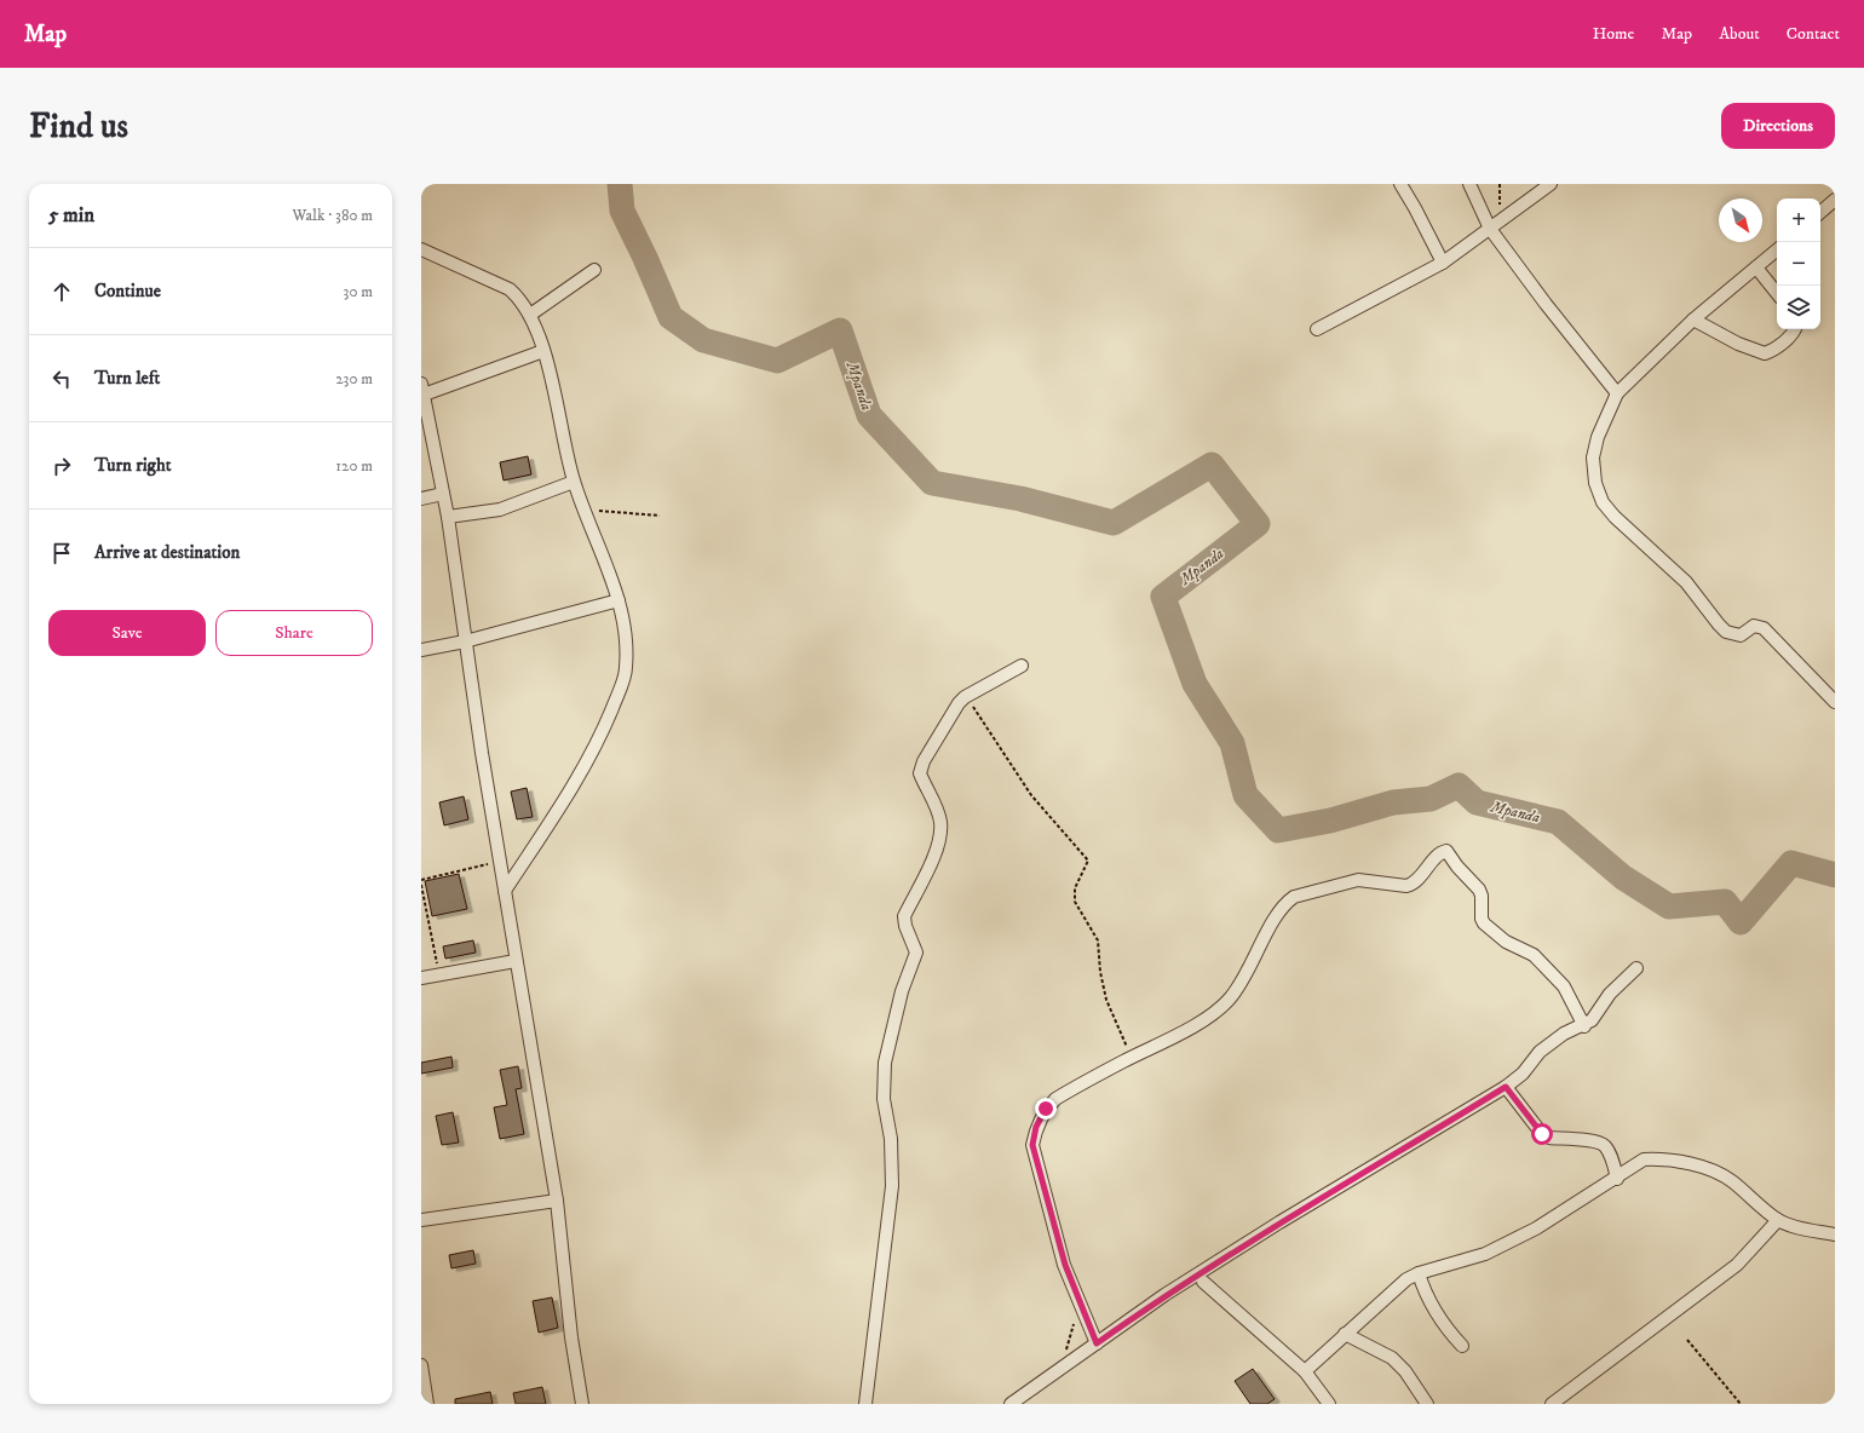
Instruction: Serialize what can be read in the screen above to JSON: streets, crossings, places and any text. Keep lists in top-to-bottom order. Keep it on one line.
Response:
{"water":["Mpanda"],"north":"bottom right","page":{"header":"Map","nav":["Home","Map","About","Contact"],"buttons":["Directions",["Save","Share"]],"title":"Find us","heading":["5 min","Walk · 380 m"],"map_buttons":["+","−"],"list":[["Continue","30 m"],["Turn left","230 m"],["Turn right","120 m"],"Arrive at destination"]}}
